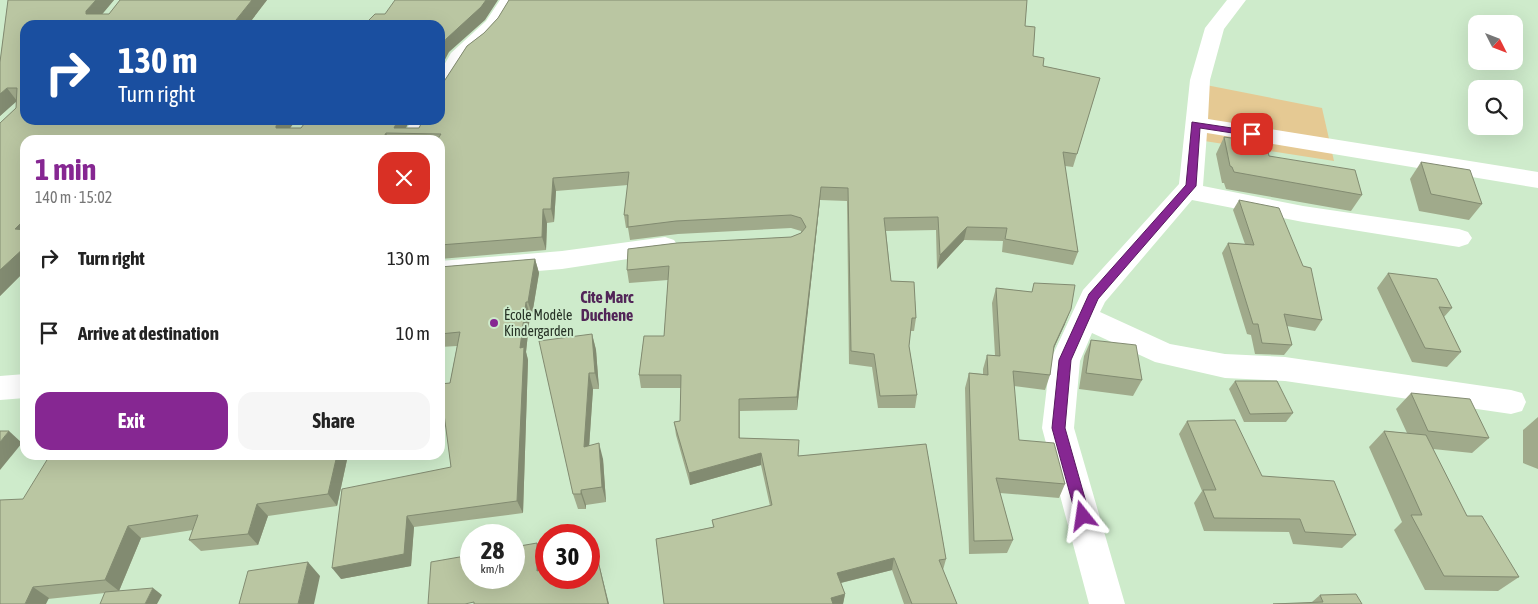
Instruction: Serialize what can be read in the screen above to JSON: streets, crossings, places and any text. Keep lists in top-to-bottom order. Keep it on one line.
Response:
{"districts":["Cite Marc Duchene"],"places":["École Modèle Kindergarden"],"north":"bottom right","page":{"turn":["130 m","Turn right"],"heading":["1 min","140 m · 15:02"],"list":[{"name":"Turn right","value":"130 m"},{"name":"Arrive at destination","value":"10 m"}],"buttons":["Exit","Share"],"speed":"28 km/h","limit":"30"}}
